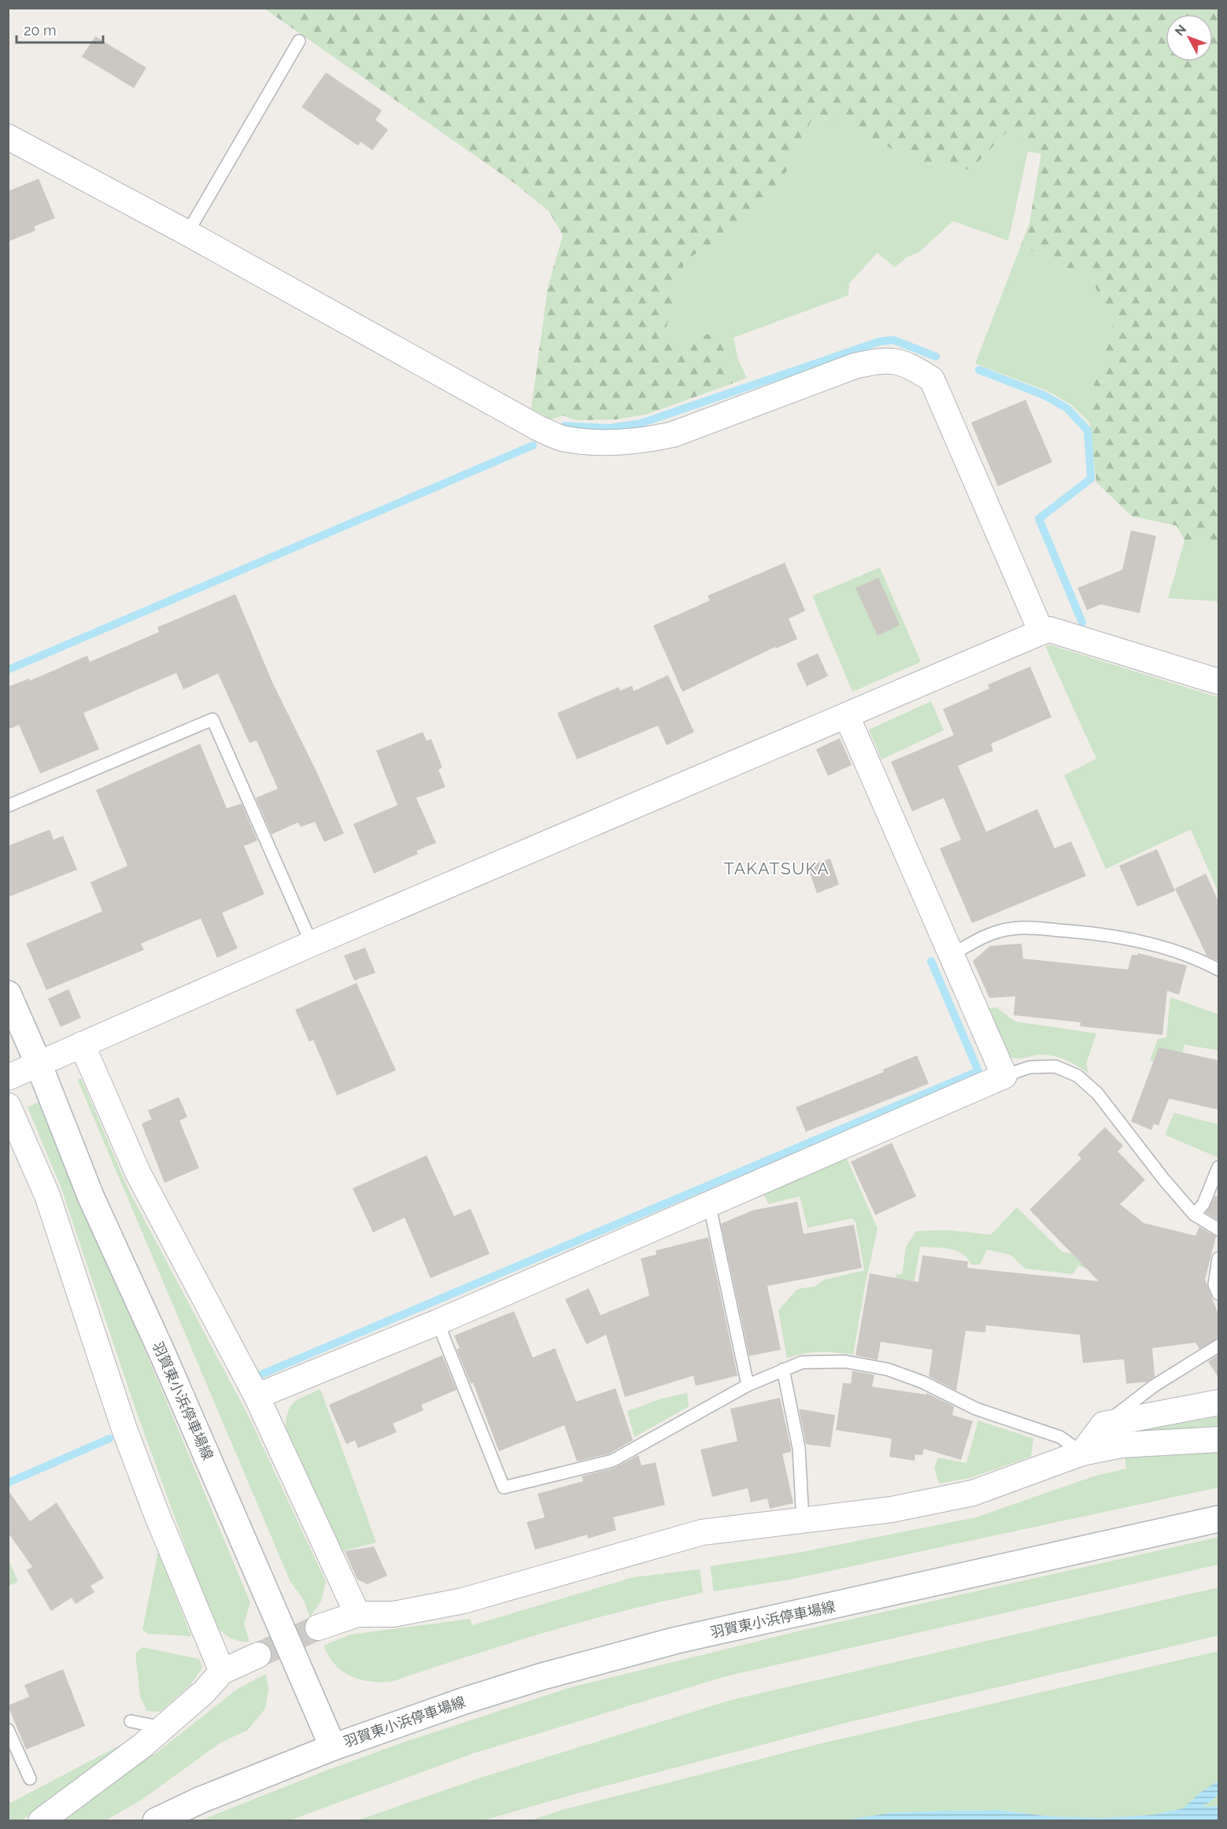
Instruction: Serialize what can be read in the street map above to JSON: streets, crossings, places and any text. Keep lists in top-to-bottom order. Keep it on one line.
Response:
{"streets":{"main road":["羽賀東小浜停車場線"]},"districts":["TAKATSUKA"],"scale_bar":"20 m","north":"top left"}
